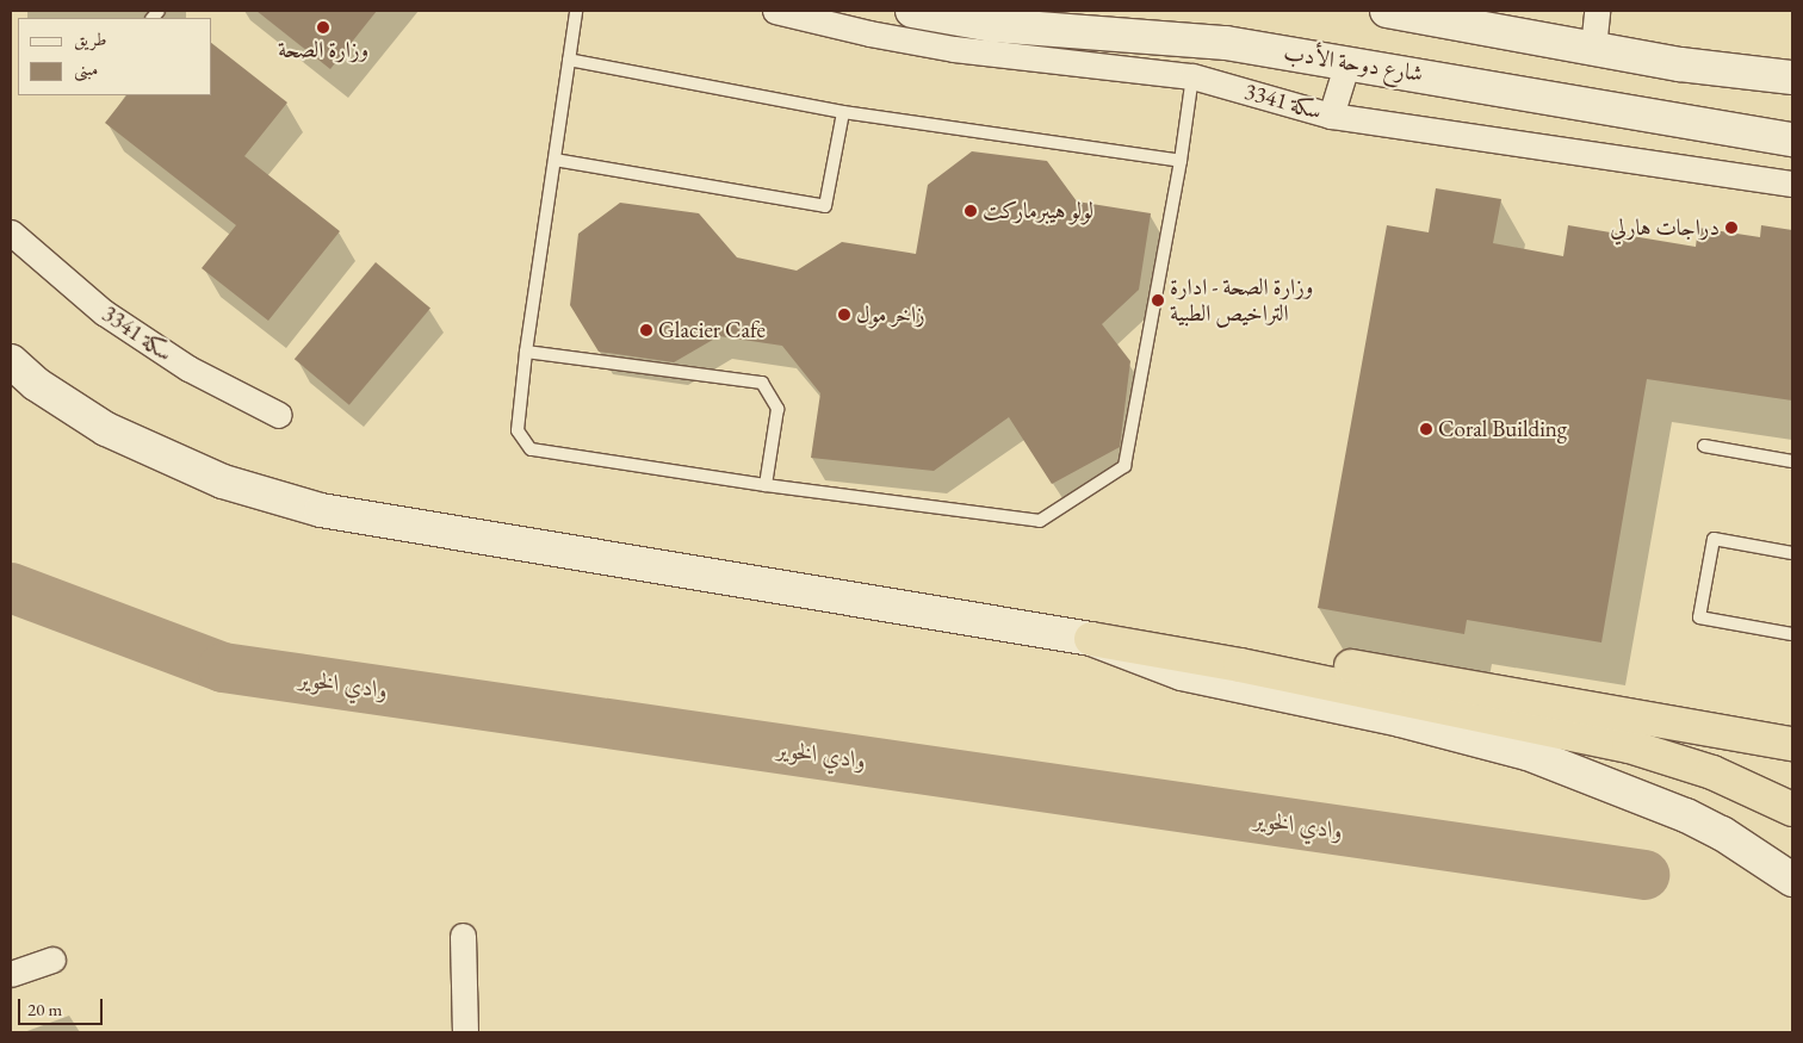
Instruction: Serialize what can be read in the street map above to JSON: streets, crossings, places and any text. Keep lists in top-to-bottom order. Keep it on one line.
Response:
{"streets":{"street":["شارع دوحة الأدب","سكة 3341"]},"water":["وادي الخوير"],"places":["وزارة الصحة","لولو هيبرماركت","دراجات هارلي","وزارة الصحة - ادارة التراخيص الطبية","زاخر مول","Glacier Cafe","Coral Building"],"legend":["طريق","مبنى"],"scale_bar":"20 m"}
